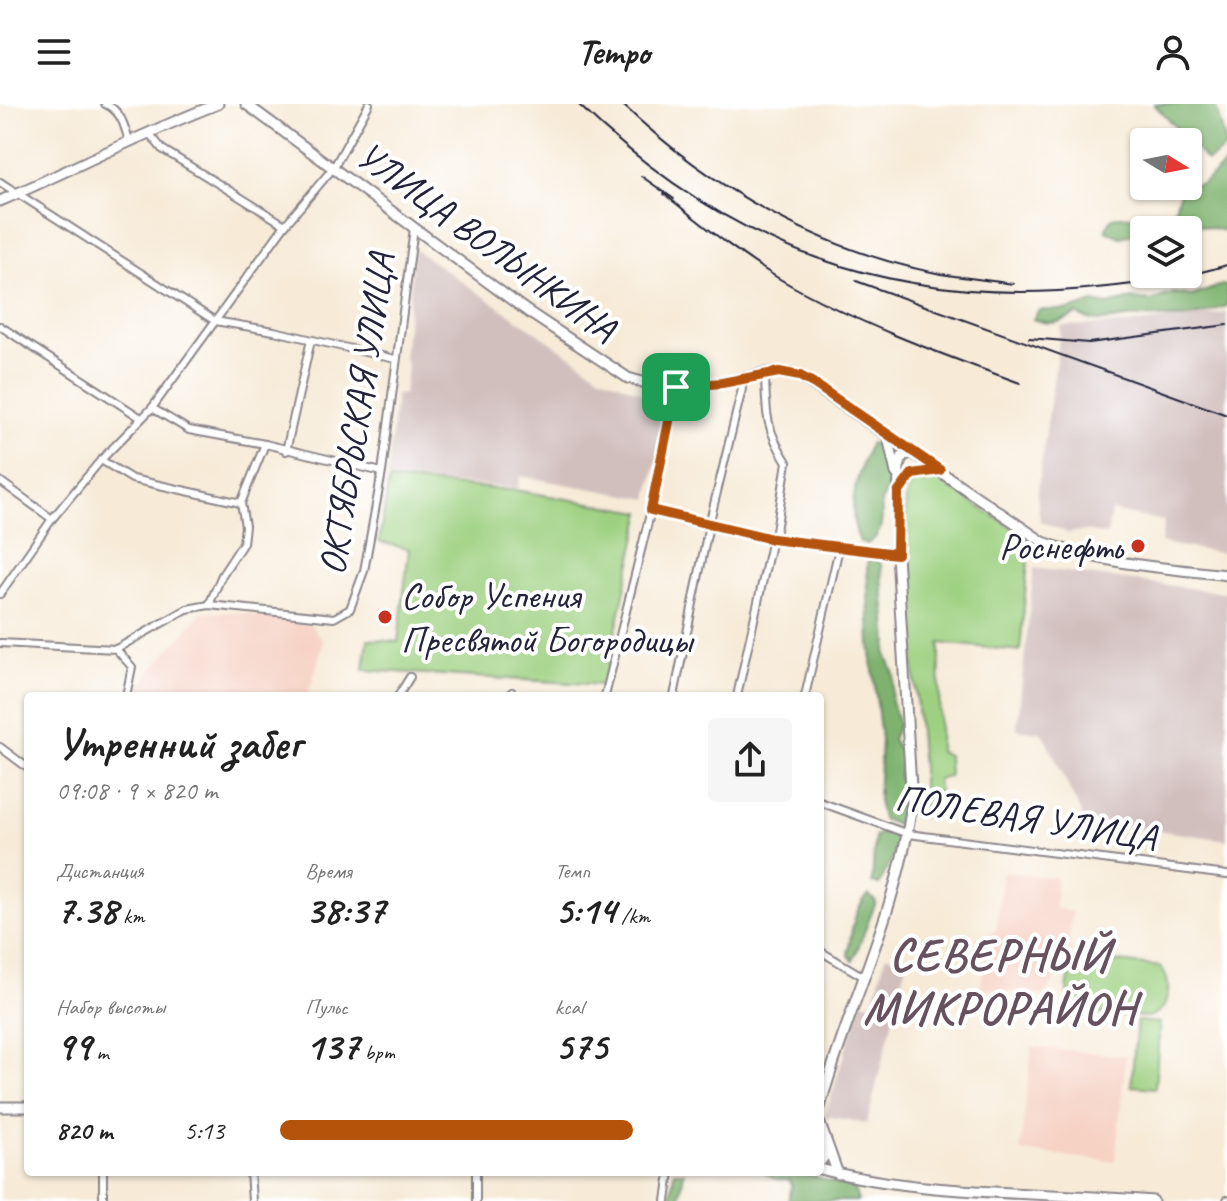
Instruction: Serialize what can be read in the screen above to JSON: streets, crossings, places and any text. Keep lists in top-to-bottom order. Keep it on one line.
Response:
{"streets":{"street":["УЛИЦА ВОЛЫНКИНА","ОКТЯБРЬСКАЯ УЛИЦА","ПОЛЕВАЯ УЛИЦА"]},"crossings":[["УЛИЦА ВОЛЫНКИНА","ОКТЯБРЬСКАЯ УЛИЦА"]],"districts":["СЕВЕРНЫЙ МИКРОРАЙОН"],"places":["Роснефть","Собор Успения Пресвятой Богородицы"],"north":"right","page":{"header":"Tempo","heading":["Утренний забег","09:08 · 9 × 820 m"],"stats":[["Дистанция","7.38 km"],["Время","38:37"],["Темп","5:14 /km"],["Набор высоты","99 m"],["Пульс","137 bpm"],["kcal","575"]],"list":[{"name":"820 m","note":"5:13"}]}}
